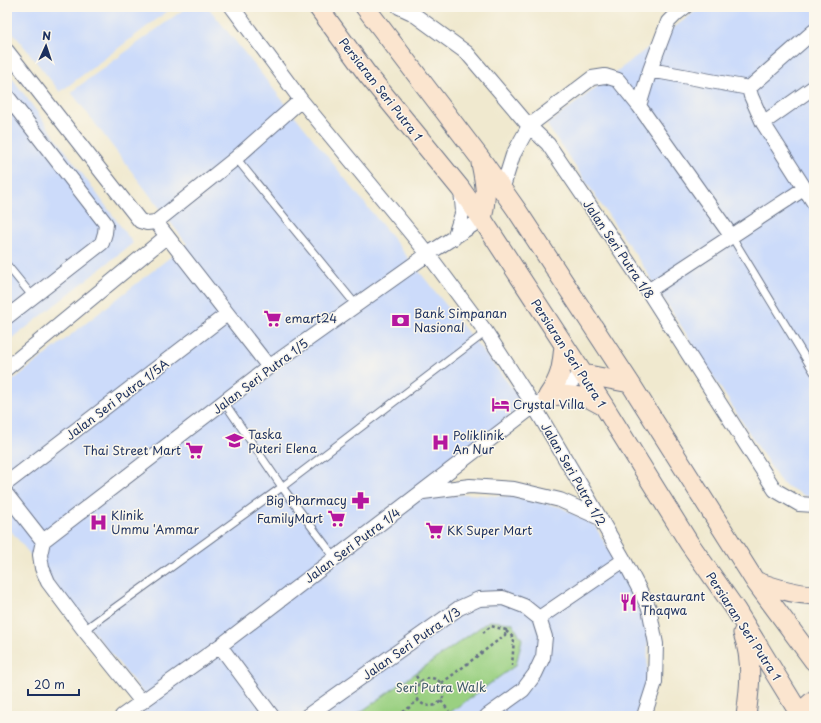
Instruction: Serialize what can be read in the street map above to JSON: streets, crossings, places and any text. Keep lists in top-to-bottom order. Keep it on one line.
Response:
{"streets":{"street":["Persiaran Seri Putra 1","Jalan Seri Putra 1/8","Jalan Seri Putra 1/5","Jalan Seri Putra 1/5A","Jalan Seri Putra 1/2","Jalan Seri Putra 1/4","Jalan Seri Putra 1/3"]},"crossings":[["Persiaran Seri Putra 1","Jalan Seri Putra 1/5"],["Persiaran Seri Putra 1","Jalan Seri Putra 1/4"],["Jalan Seri Putra 1/5","Jalan Seri Putra 1/2"],["Jalan Seri Putra 1/2","Jalan Seri Putra 1/4"]],"parks":["Seri Putra Walk"],"places":{"supermarket":["emart24","Thai Street Mart","FamilyMart","KK Super Mart"],"bank":["Bank Simpanan Nasional"],"hotel":["Crystal Villa"],"school or university":["Taska Puteri Elena"],"hospital":["Poliklinik An Nur","Klinik Ummu 'Ammar"],"pharmacy":["Big Pharmacy"],"restaurant":["Restaurant Thaqwa"]},"scale_bar":"20 m","north":"top"}
